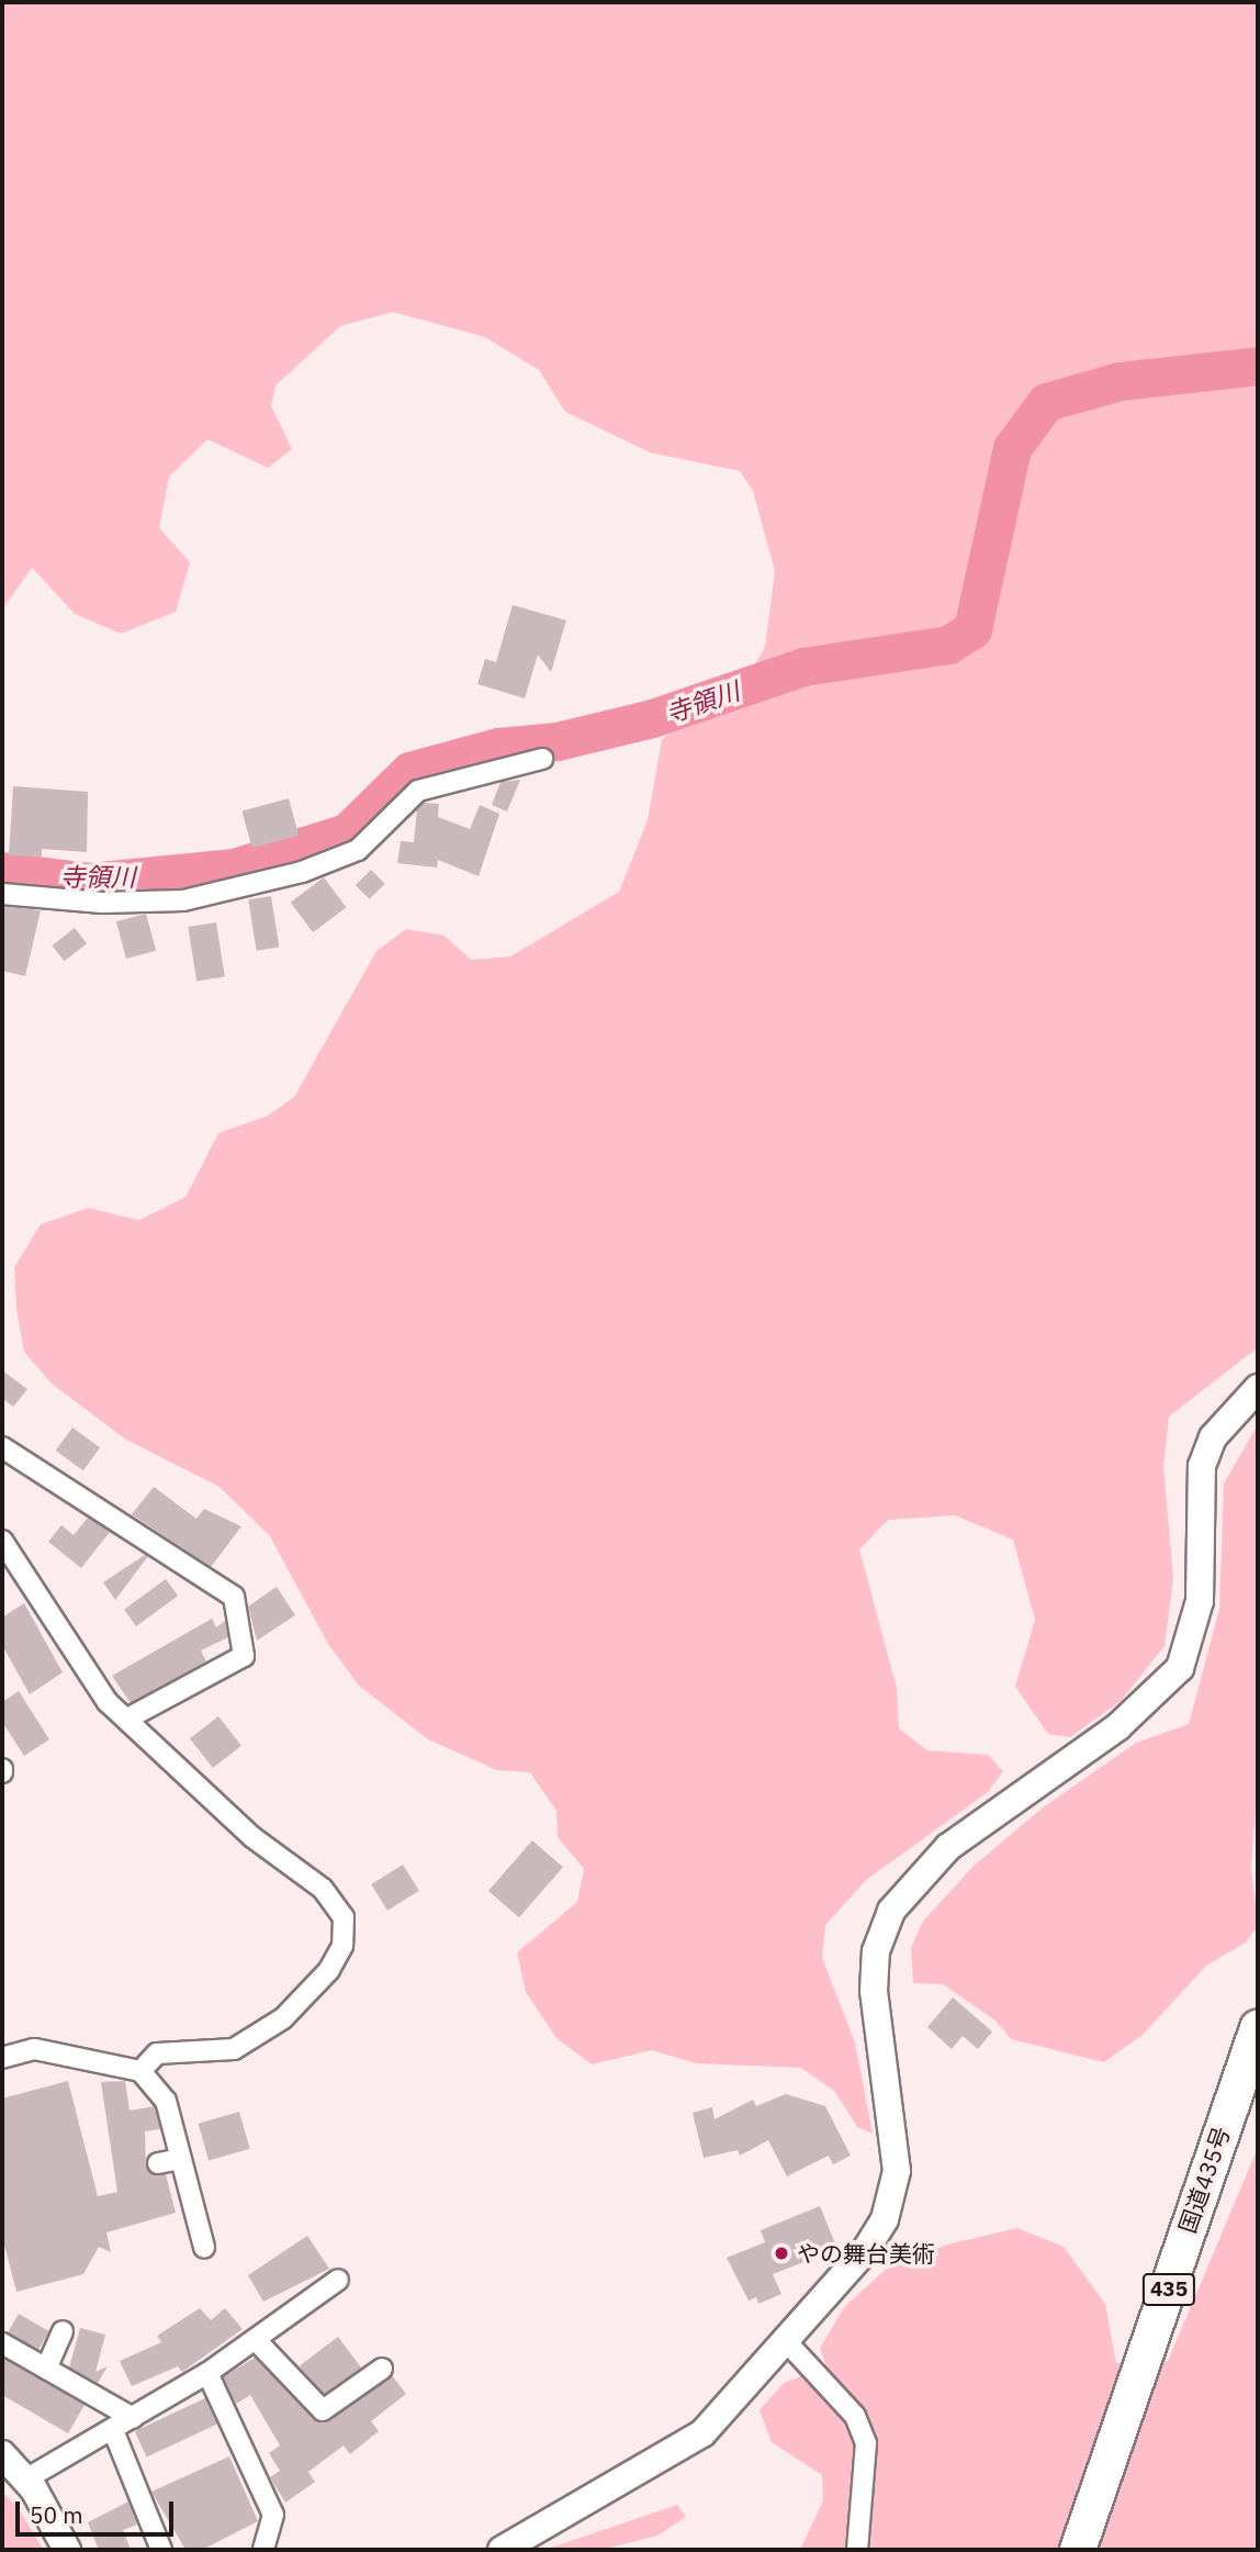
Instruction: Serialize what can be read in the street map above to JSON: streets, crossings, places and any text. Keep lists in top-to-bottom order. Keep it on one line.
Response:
{"streets":{"highway":["国道435号","435"]},"water":["寺領川"],"places":["やの舞台美術"],"scale_bar":"50 m"}
